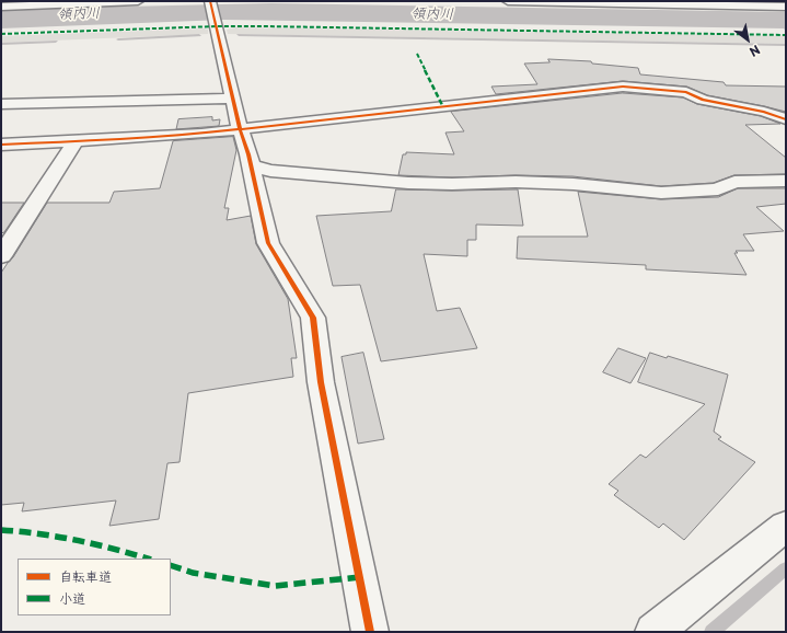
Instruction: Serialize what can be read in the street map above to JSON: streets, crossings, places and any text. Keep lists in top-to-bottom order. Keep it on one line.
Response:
{"water":["領内川"],"legend":["自転車道","小道"],"north":"bottom right"}
